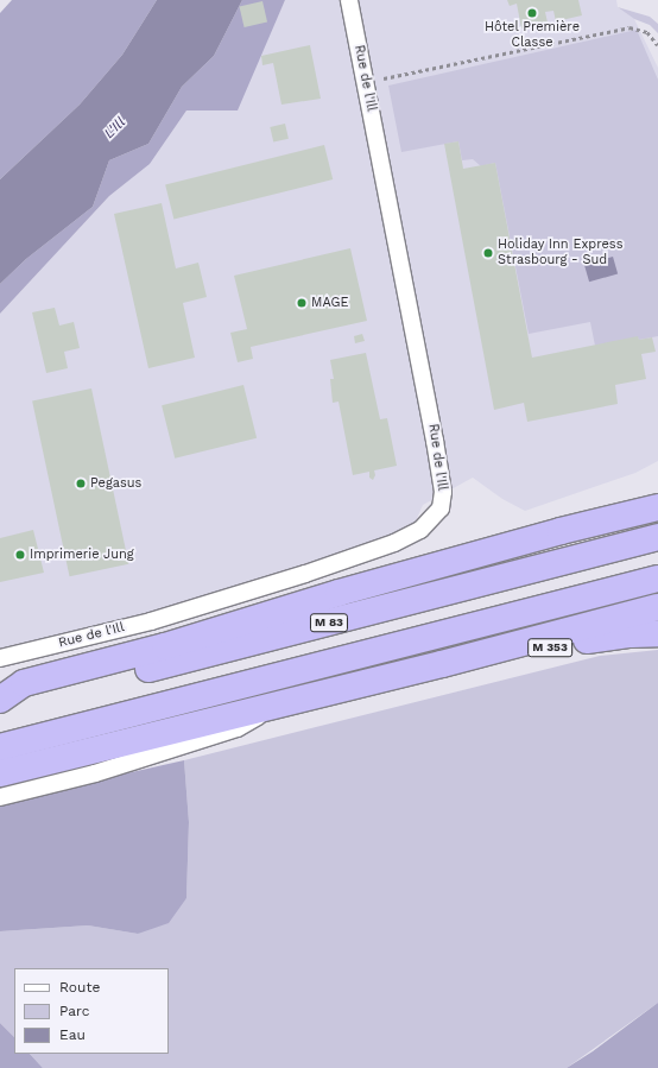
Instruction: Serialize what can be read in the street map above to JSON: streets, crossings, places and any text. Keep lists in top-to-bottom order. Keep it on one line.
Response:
{"streets":{"highway":["M 83","M 353"],"street":["Rue de l'Ill"]},"water":["L'Ill"],"places":["Hôtel Première Classe","Holiday Inn Express Strasbourg - Sud","MAGE","Pegasus","Imprimerie Jung"],"legend":["Route","Parc","Eau"]}
